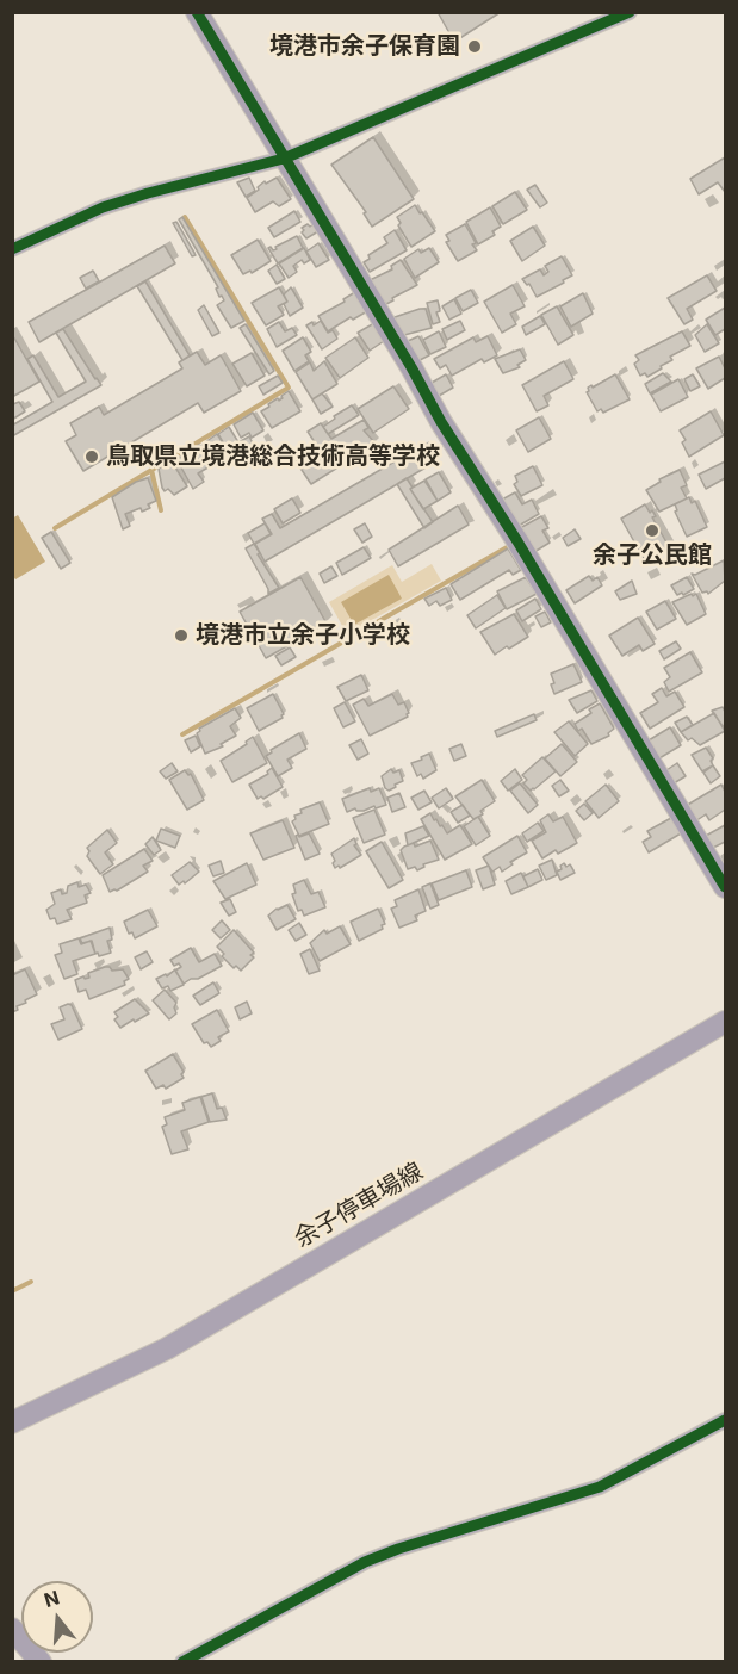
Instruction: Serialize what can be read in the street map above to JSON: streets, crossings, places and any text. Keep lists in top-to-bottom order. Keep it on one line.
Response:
{"streets":{"street":["余子停車場線"]},"places":["境港市余子保育園","鳥取県立境港総合技術高等学校","余子公民館","境港市立余子小学校"],"north":"top"}
